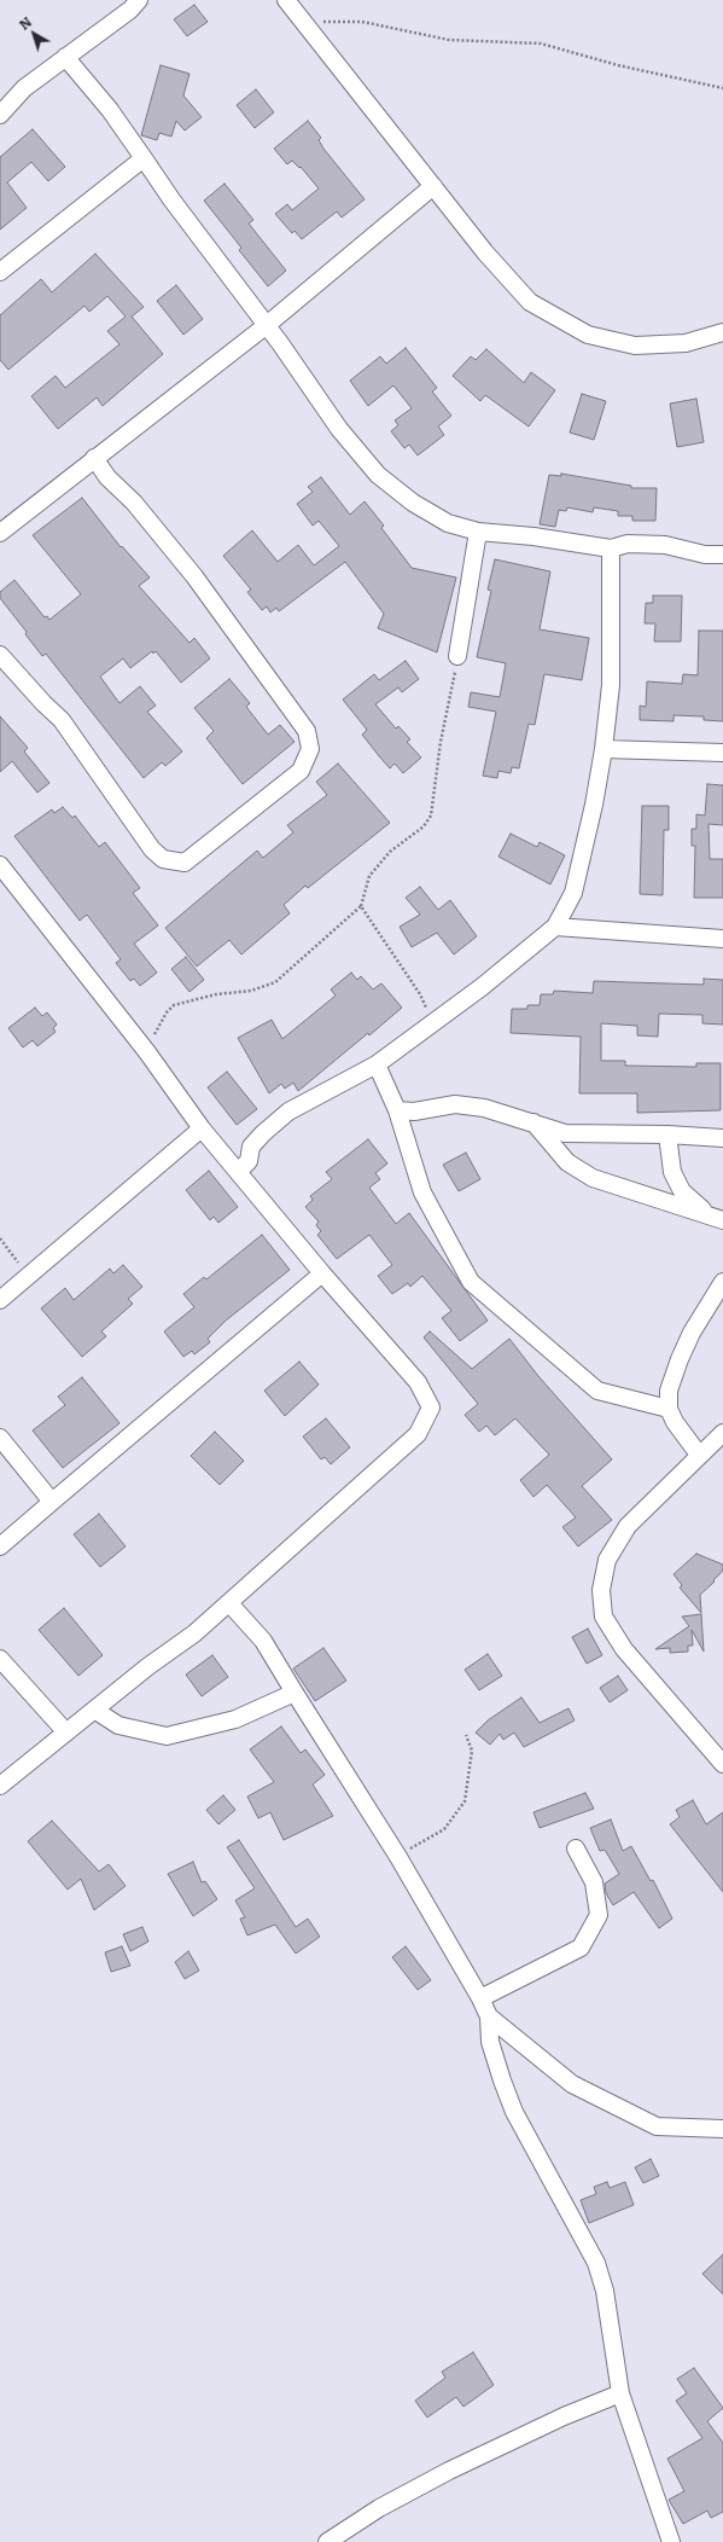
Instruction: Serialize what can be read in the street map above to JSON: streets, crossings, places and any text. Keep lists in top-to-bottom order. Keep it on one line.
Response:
{"north":"top left"}
